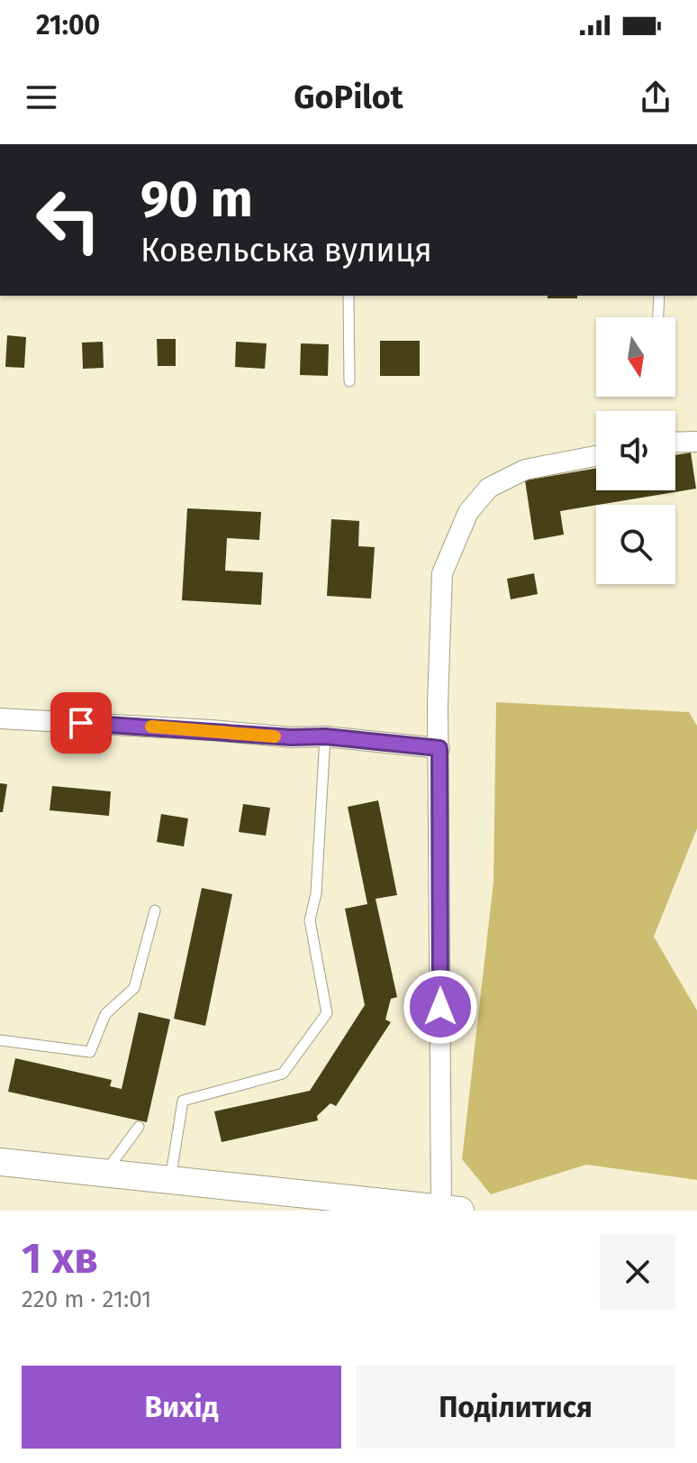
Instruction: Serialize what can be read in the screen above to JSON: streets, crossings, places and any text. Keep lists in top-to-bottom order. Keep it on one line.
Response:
{"north":"bottom","page":{"status":"21:00","header":"GoPilot","turn":["90 m","Ковельська вулиця"],"heading":["1 хв","220 m · 21:01"],"buttons":["Вихід","Поділитися"]}}
